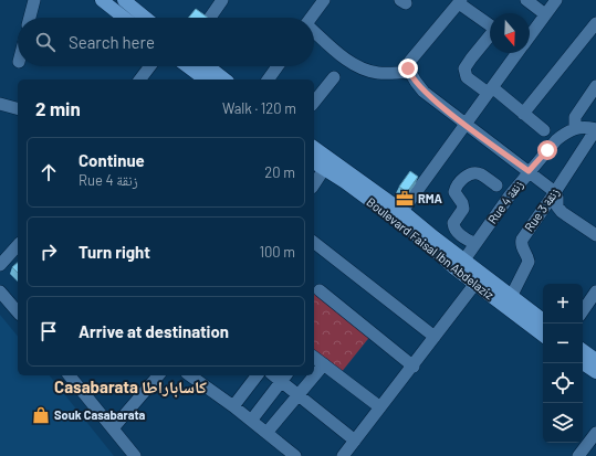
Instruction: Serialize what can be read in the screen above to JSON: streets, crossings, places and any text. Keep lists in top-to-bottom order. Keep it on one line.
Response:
{"streets":{"main road":["Boulevard Faisal Ibn Abdelaziz"],"street":["Rue 4 زنقة","Rue 3 زنقة"]},"crossings":[["Rue 4 زنقة","Boulevard Faisal Ibn Abdelaziz"],["Rue 3 زنقة","Boulevard Faisal Ibn Abdelaziz"]],"districts":["Casabarata كاساباراطا"],"places":{"office":["RMA"],"shop":["Souk Casabarata"]},"north":"bottom","page":{"search":"Search here","heading":["2 min","Walk · 120 m"],"list":[["Continue","Rue 4 زنقة","20 m"],["Turn right","100 m"],"Arrive at destination"],"map_buttons":["+","−"]}}
